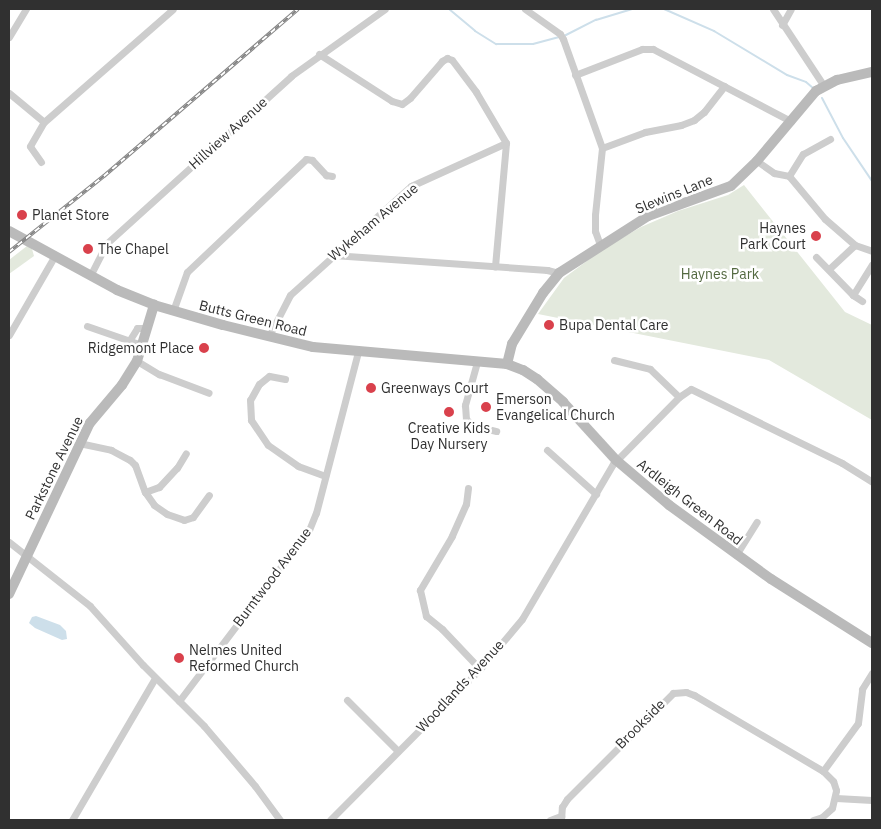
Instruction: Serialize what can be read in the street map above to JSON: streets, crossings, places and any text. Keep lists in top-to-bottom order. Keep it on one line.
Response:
{"streets":{"street":["Hillview Avenue","Slewins Lane","Wykeham Avenue","Butts Green Road","Parkstone Avenue","Ardleigh Green Road","Burntwood Avenue","Woodlands Avenue","Brookside"]},"crossings":[["Hillview Avenue","Butts Green Road"],["Slewins Lane","Butts Green Road"],["Slewins Lane","Ardleigh Green Road"],["Wykeham Avenue","Butts Green Road"],["Butts Green Road","Parkstone Avenue"],["Butts Green Road","Ardleigh Green Road"],["Butts Green Road","Burntwood Avenue"],["Ardleigh Green Road","Woodlands Avenue"]],"parks":["Haynes Park"],"places":["Planet Store","Haynes Park Court","The Chapel","Bupa Dental Care","Ridgemont Place","Greenways Court","Emerson Evangelical Church","Creative Kids Day Nursery","Nelmes United Reformed Church"]}
